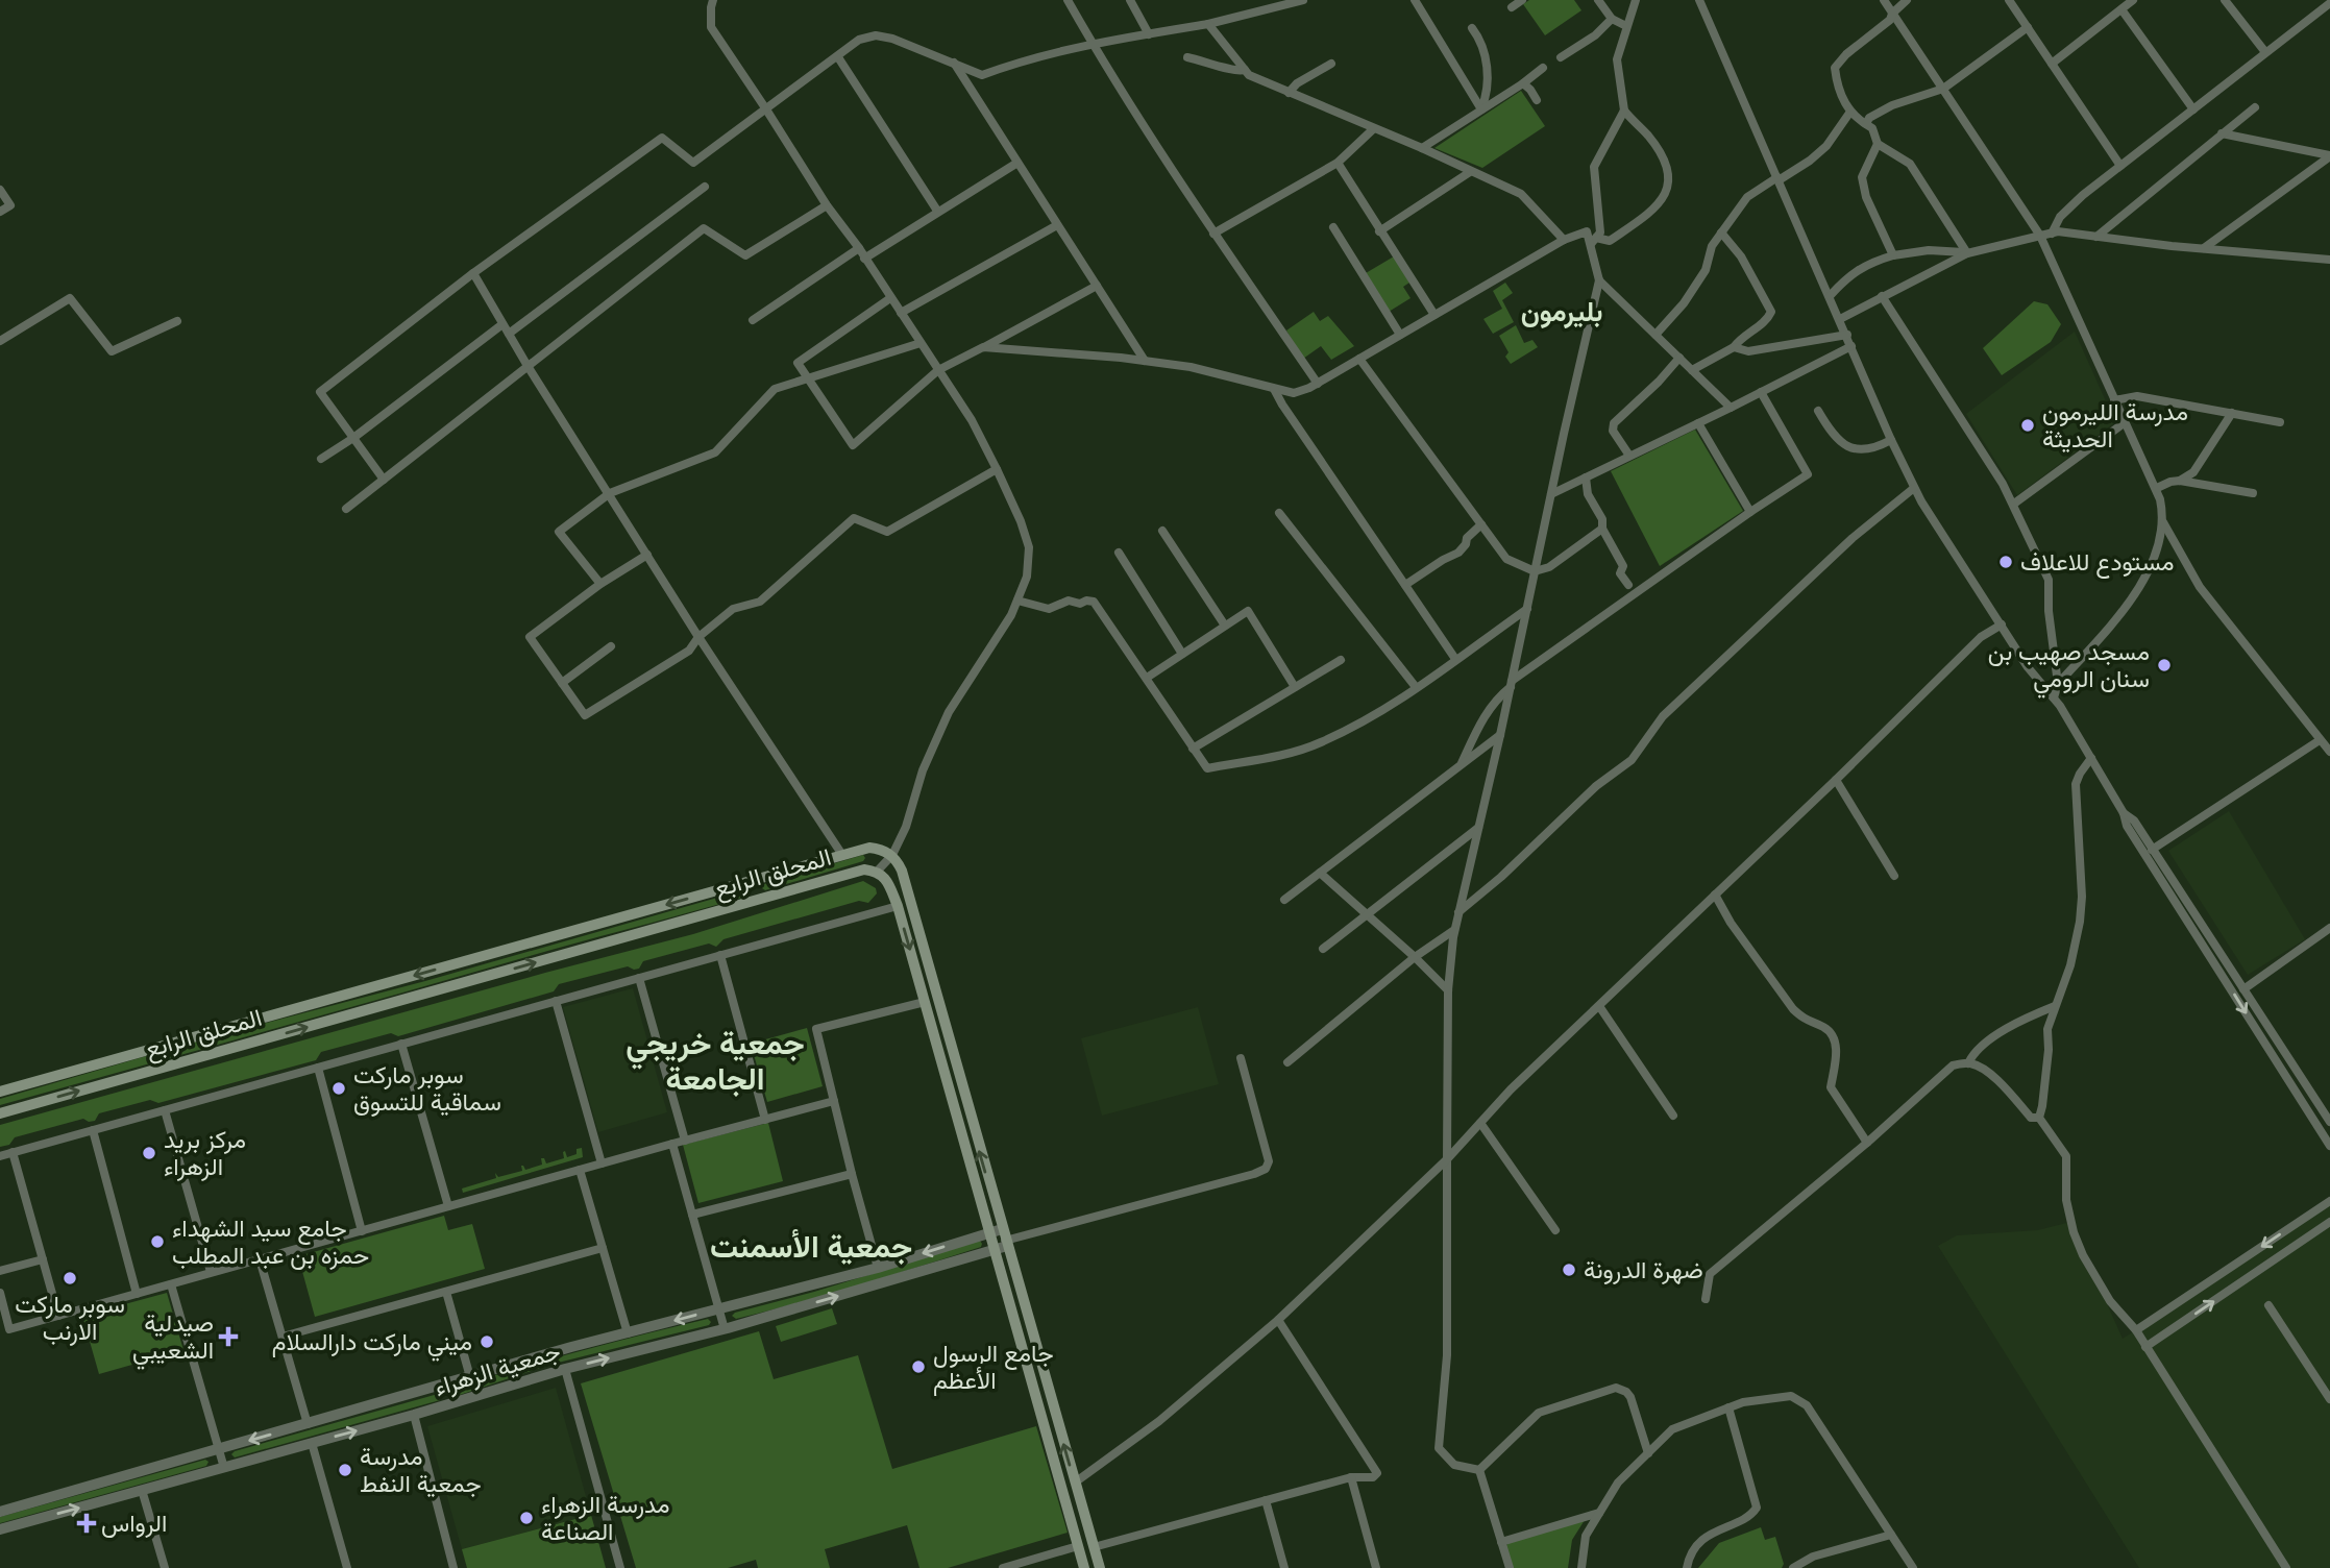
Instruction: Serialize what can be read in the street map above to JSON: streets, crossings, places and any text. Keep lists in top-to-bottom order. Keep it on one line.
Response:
{"streets":{"main road":["المحلق الرابع"],"street":["جمعية الزهراء"]},"districts":["بليرمون","جمعية خريجي الجامعة","جمعية الأسمنت"],"places":{"other":["مدرسة الليرمون الحديثة","مستودع للاعلاف","مسجد صهيب بن سنان الرومي","سوبر ماركت سماقية للتسوق","مركز بريد الزهراء","جامع سيد الشهداء حمزه بن عبد المطلب","ضهرة الدرونة","سوبر ماركت الارنب","ميني ماركت دارالسلام","جامع الرسول الأعظم","مدرسة جمعية النفط","مدرسة الزهراء الصناعة"],"health":["صيدلية الشعيبي","الرواس"]}}
